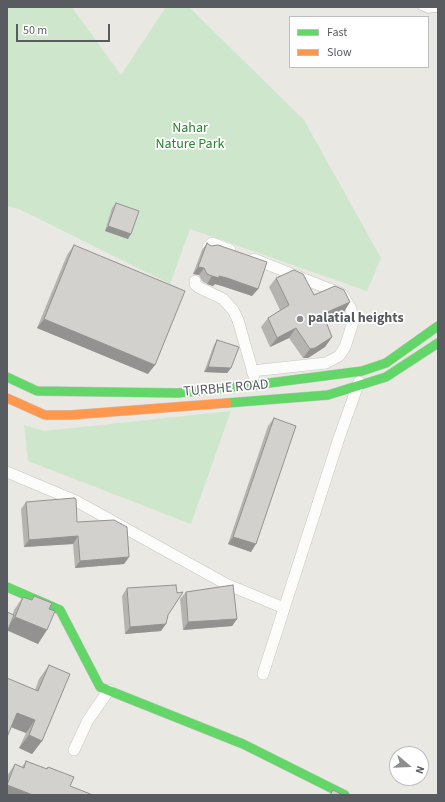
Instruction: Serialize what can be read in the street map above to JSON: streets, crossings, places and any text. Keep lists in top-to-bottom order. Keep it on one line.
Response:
{"streets":{"street":["TURBHE ROAD"]},"parks":["Nahar Nature Park"],"places":["palatial heights"],"legend":["Fast","Slow"],"scale_bar":"50 m","north":"right"}
